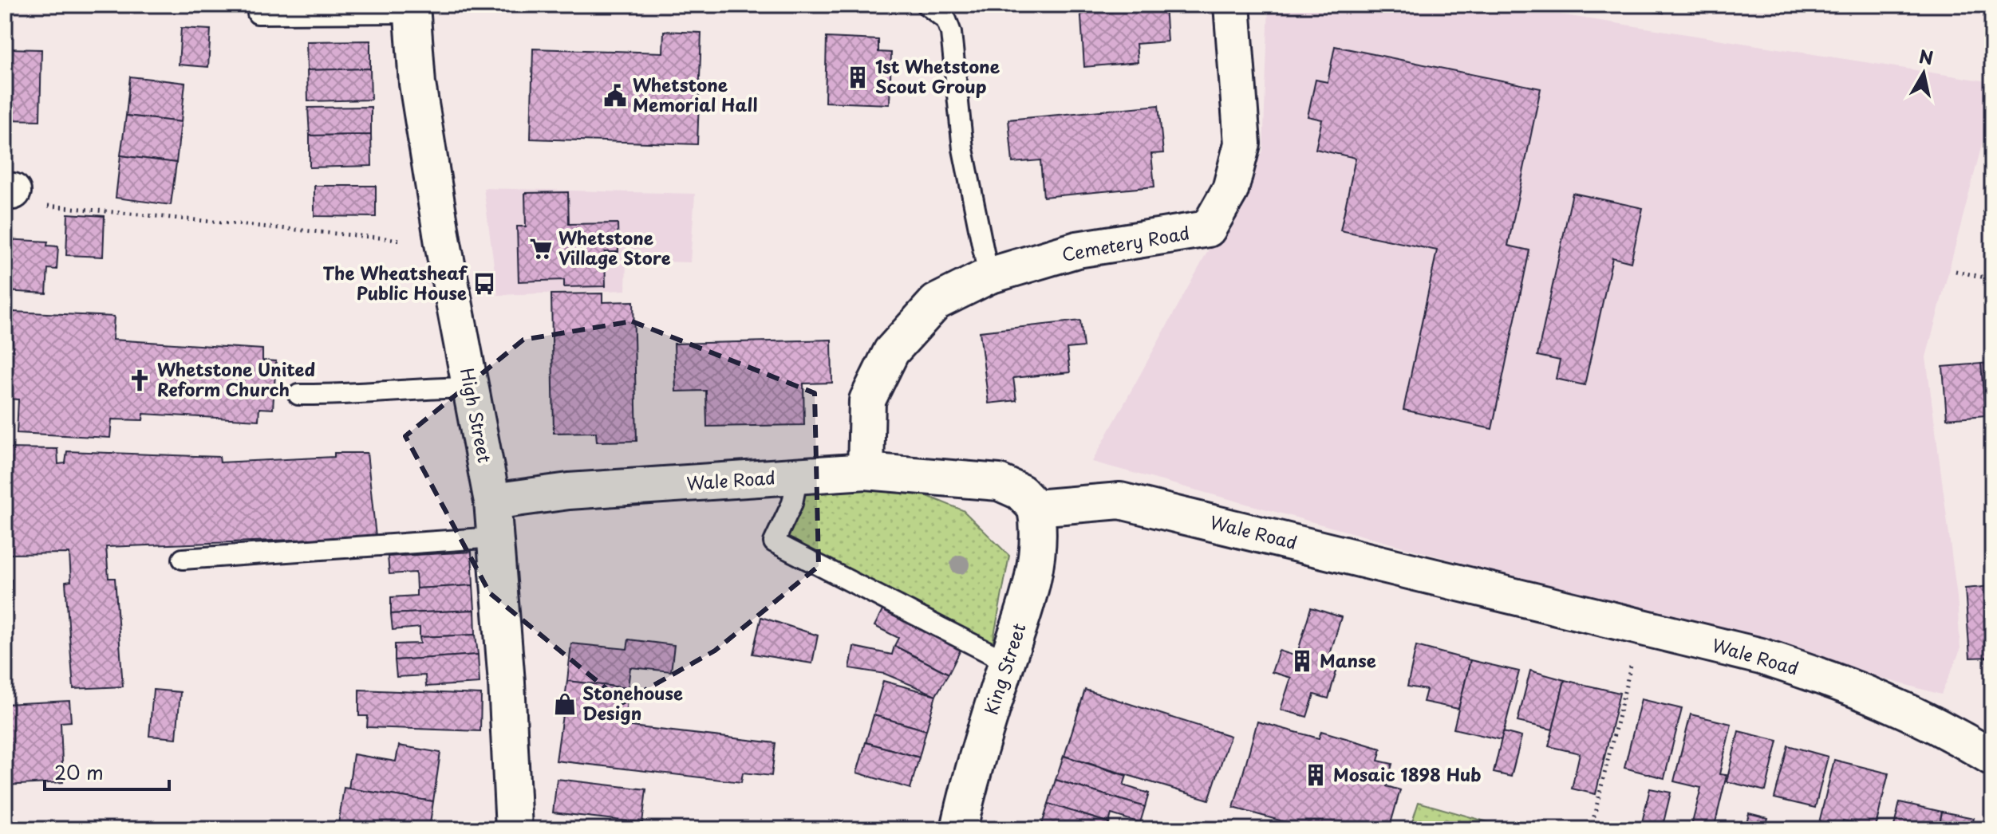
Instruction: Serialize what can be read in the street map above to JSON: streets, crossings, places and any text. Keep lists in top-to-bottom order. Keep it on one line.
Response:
{"streets":{"street":["Cemetery Road","High Street","Wale Road","King Street"]},"crossings":[["Cemetery Road","Wale Road"],["High Street","Wale Road"],["Wale Road","King Street"]],"places":{"building":["1st Whetstone Scout Group","Manse","Mosaic 1898 Hub"],"public building":["Whetstone Memorial Hall"],"supermarket":["Whetstone Village Store"],"bus stop":["The Wheatsheaf Public House"],"church":["Whetstone United Reform Church"],"shop":["Stonehouse Design"]},"scale_bar":"20 m","north":"top"}
